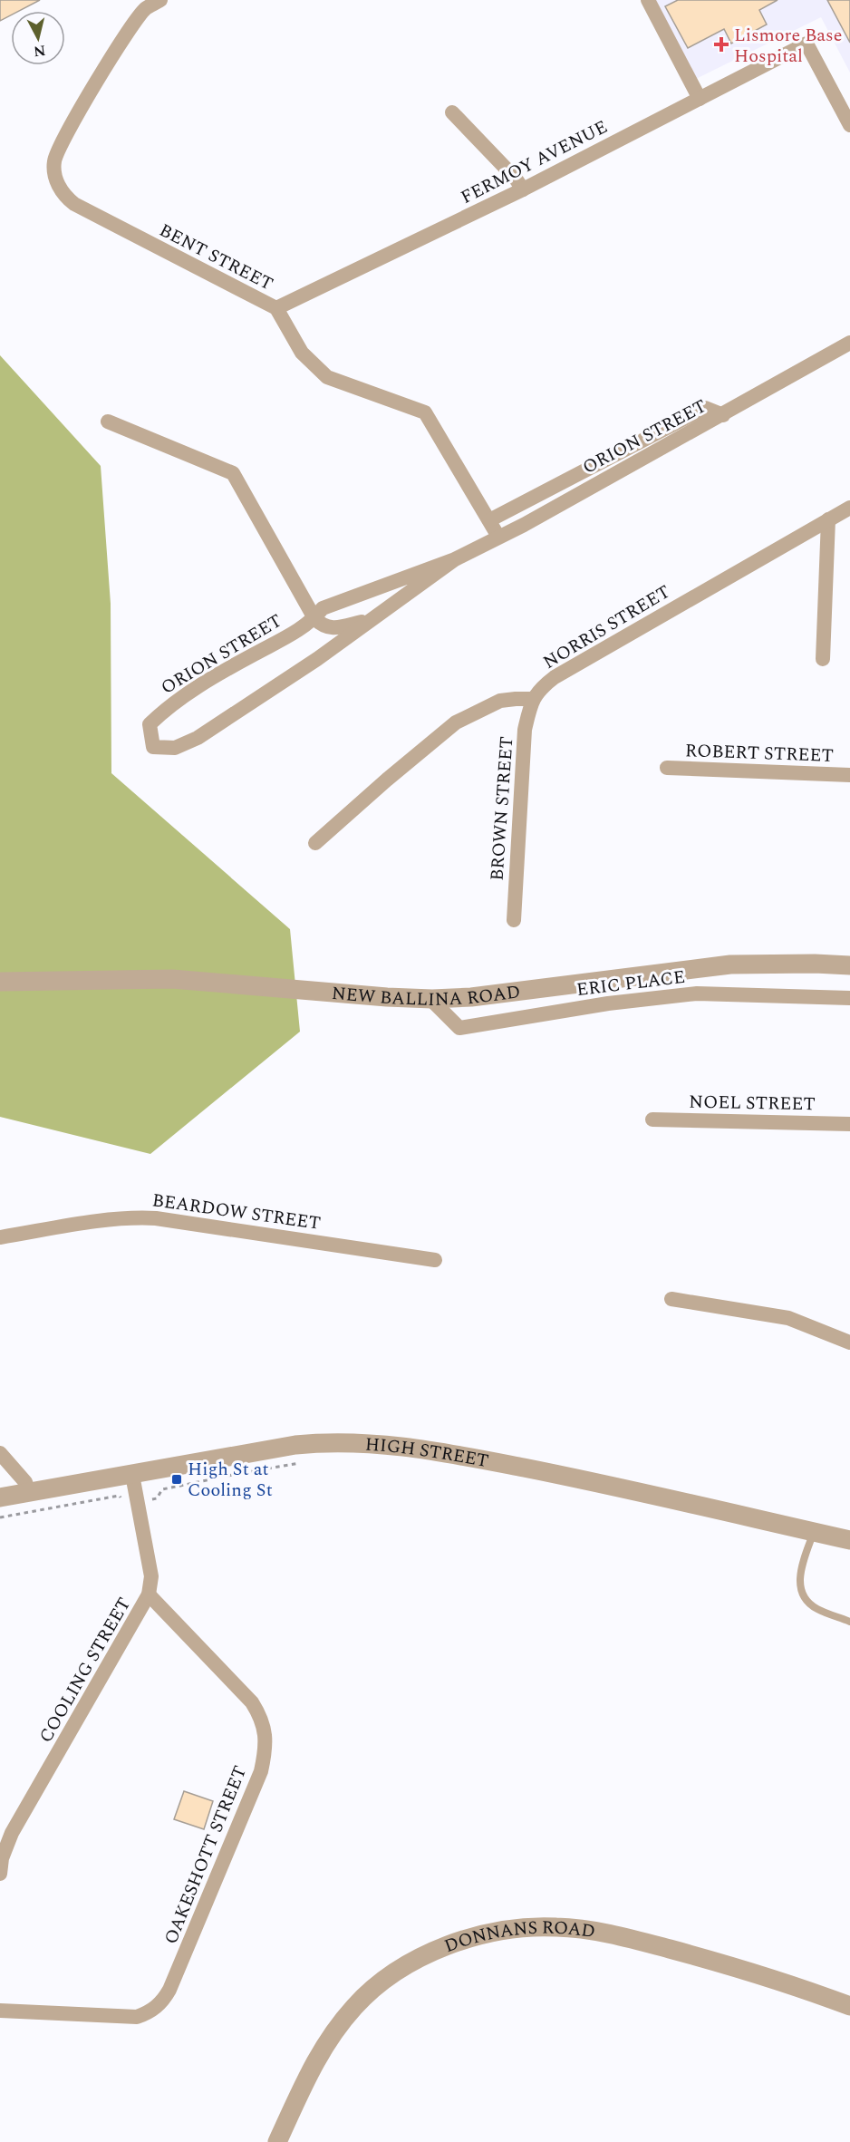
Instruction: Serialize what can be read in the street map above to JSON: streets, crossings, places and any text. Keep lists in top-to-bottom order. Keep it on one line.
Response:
{"streets":{"street":["FERMOY AVENUE","BENT STREET","ORION STREET","NORRIS STREET","ROBERT STREET","BROWN STREET","ERIC PLACE","NEW BALLINA ROAD","NOEL STREET","BEARDOW STREET","HIGH STREET","COOLING STREET","OAKESHOTT STREET","DONNANS ROAD"]},"crossings":[["FERMOY AVENUE","BENT STREET"],["BENT STREET","ORION STREET"],["NORRIS STREET","BROWN STREET"],["ERIC PLACE","NEW BALLINA ROAD"],["HIGH STREET","COOLING STREET"],["COOLING STREET","OAKESHOTT STREET"]],"places":{"health":["Lismore Base Hospital"],"transit":["High St at Cooling St"]},"north":"bottom"}
